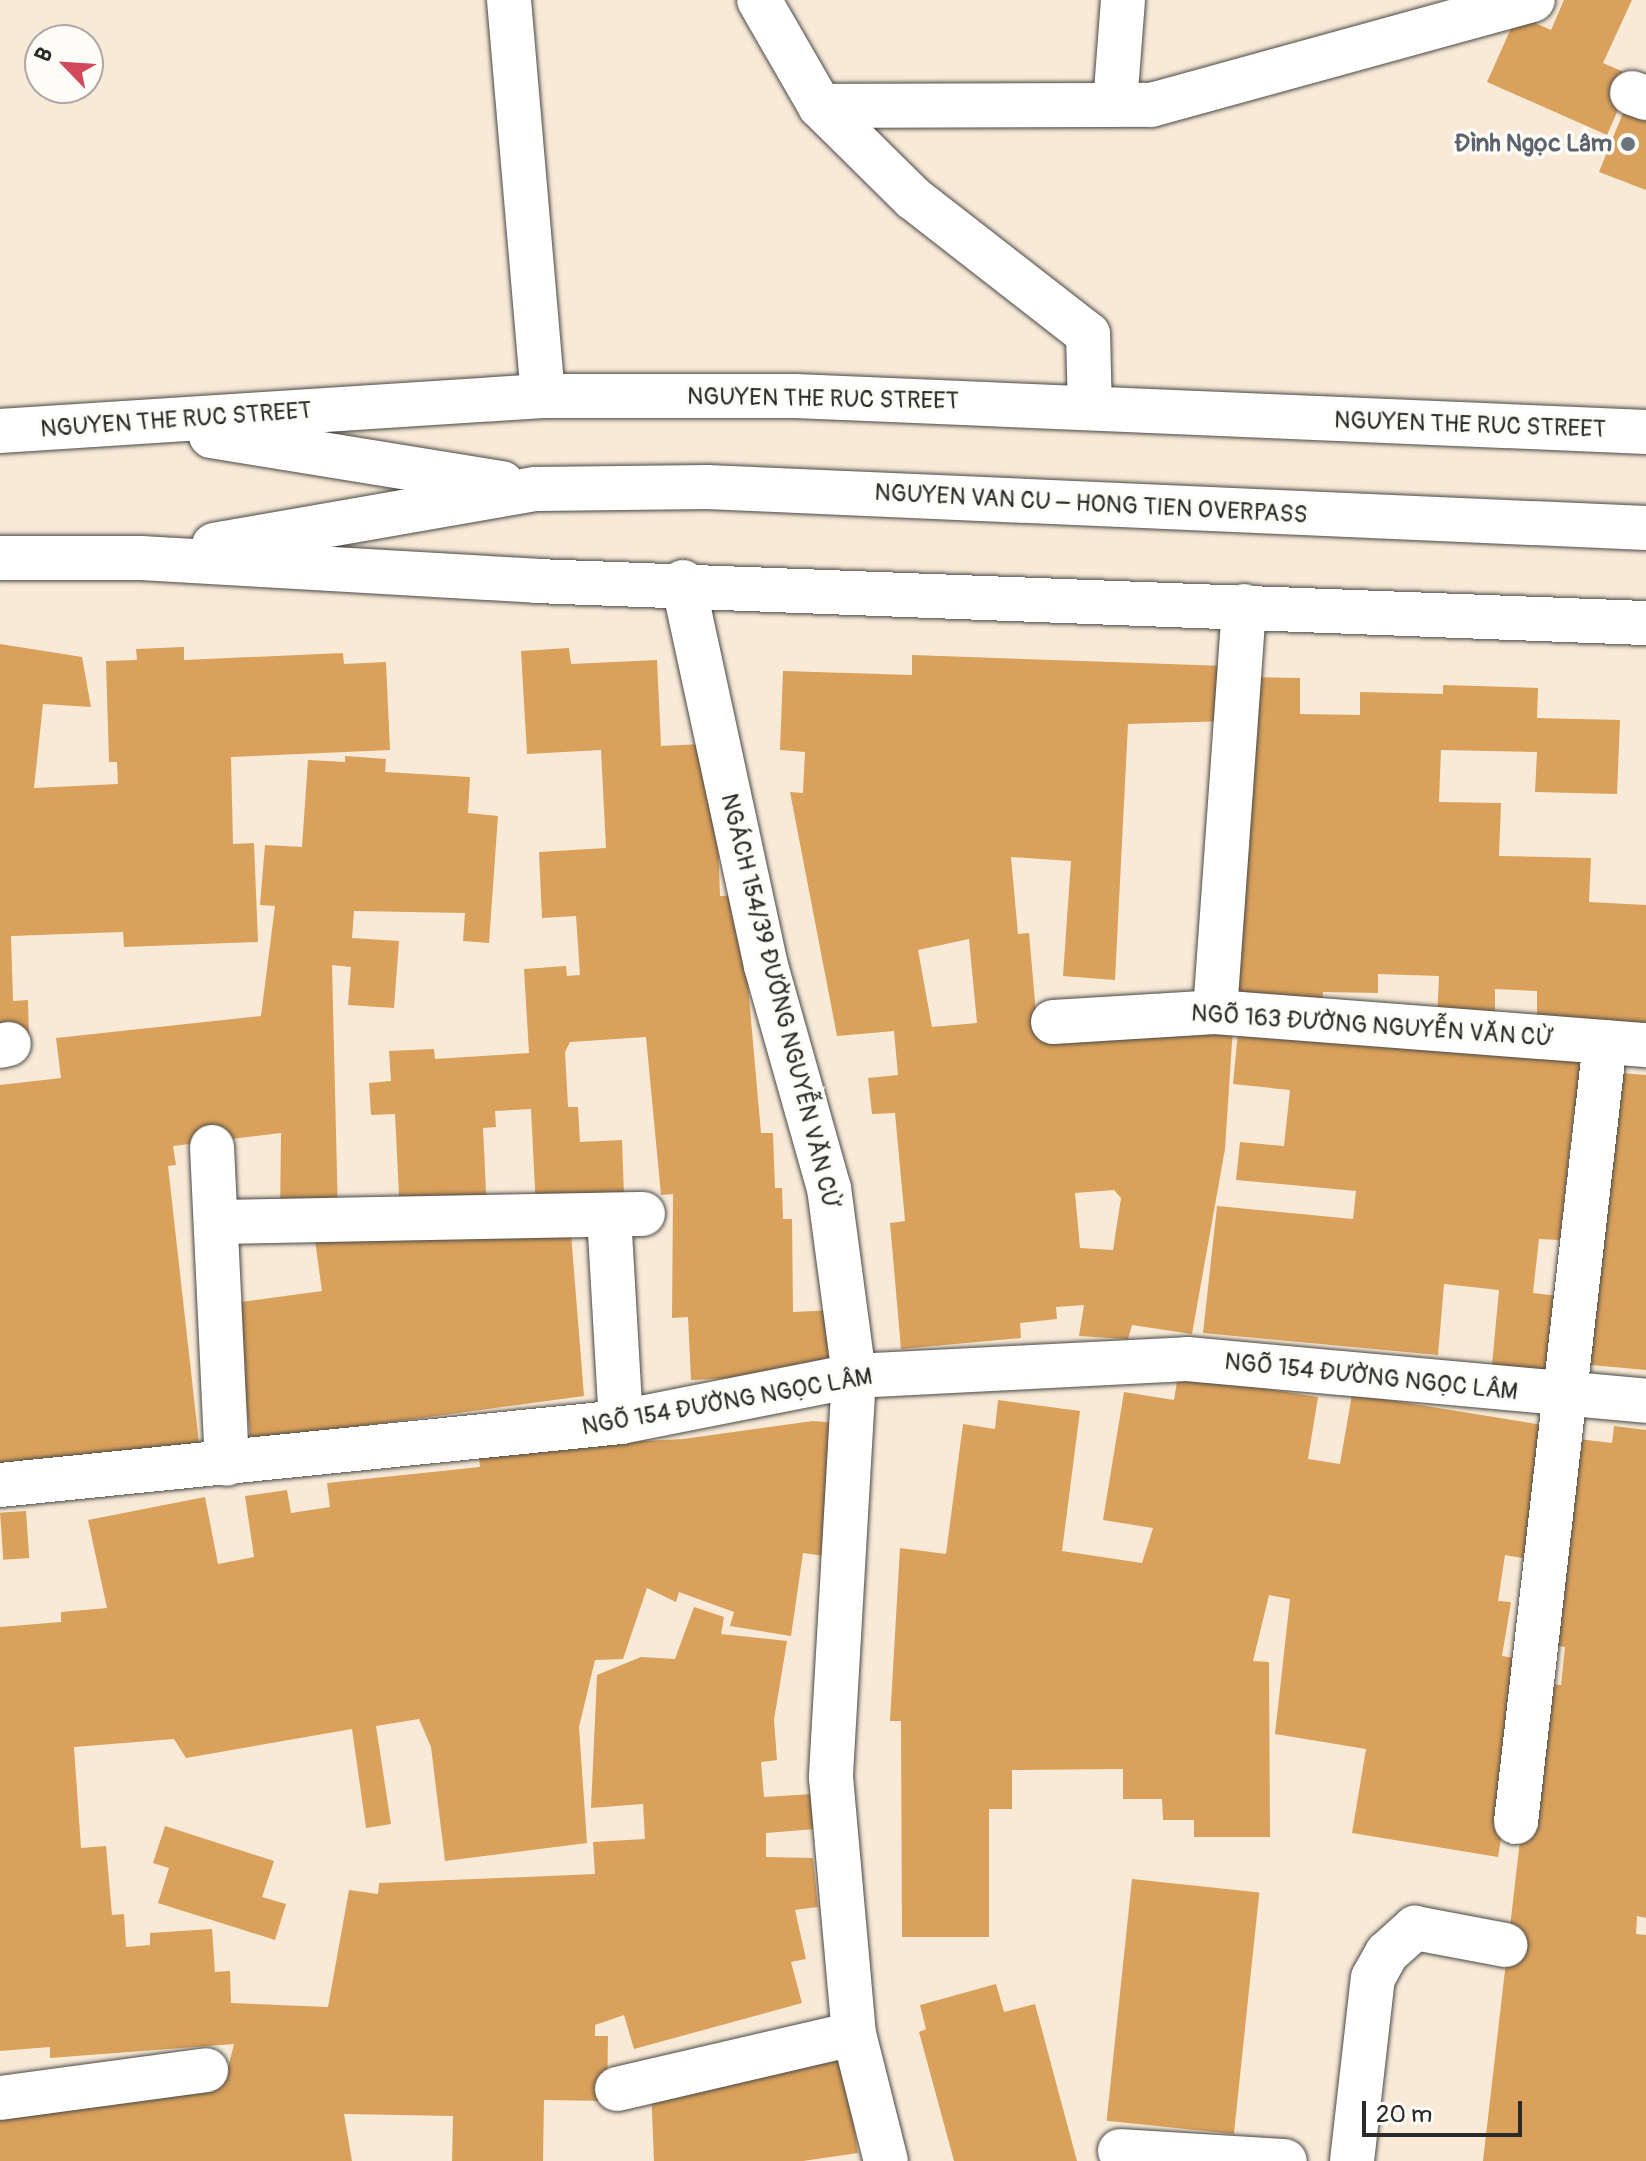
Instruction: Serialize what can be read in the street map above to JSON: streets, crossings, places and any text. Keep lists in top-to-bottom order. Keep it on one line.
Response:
{"streets":{"street":["NGUYEN THE RUC STREET","NGUYEN VAN CU – HONG TIEN OVERPASS","NGÁCH 154/39 ĐƯỜNG NGUYỄN VĂN CỪ","NGÕ 163 ĐƯỜNG NGUYỄN VĂN CỪ","NGÕ 154 ĐƯỜNG NGỌC LÂM"]},"crossings":[["NGÁCH 154/39 ĐƯỜNG NGUYỄN VĂN CỪ","NGÕ 154 ĐƯỜNG NGỌC LÂM"]],"places":["Đình Ngọc Lâm"],"scale_bar":"20 m","north":"top left"}
